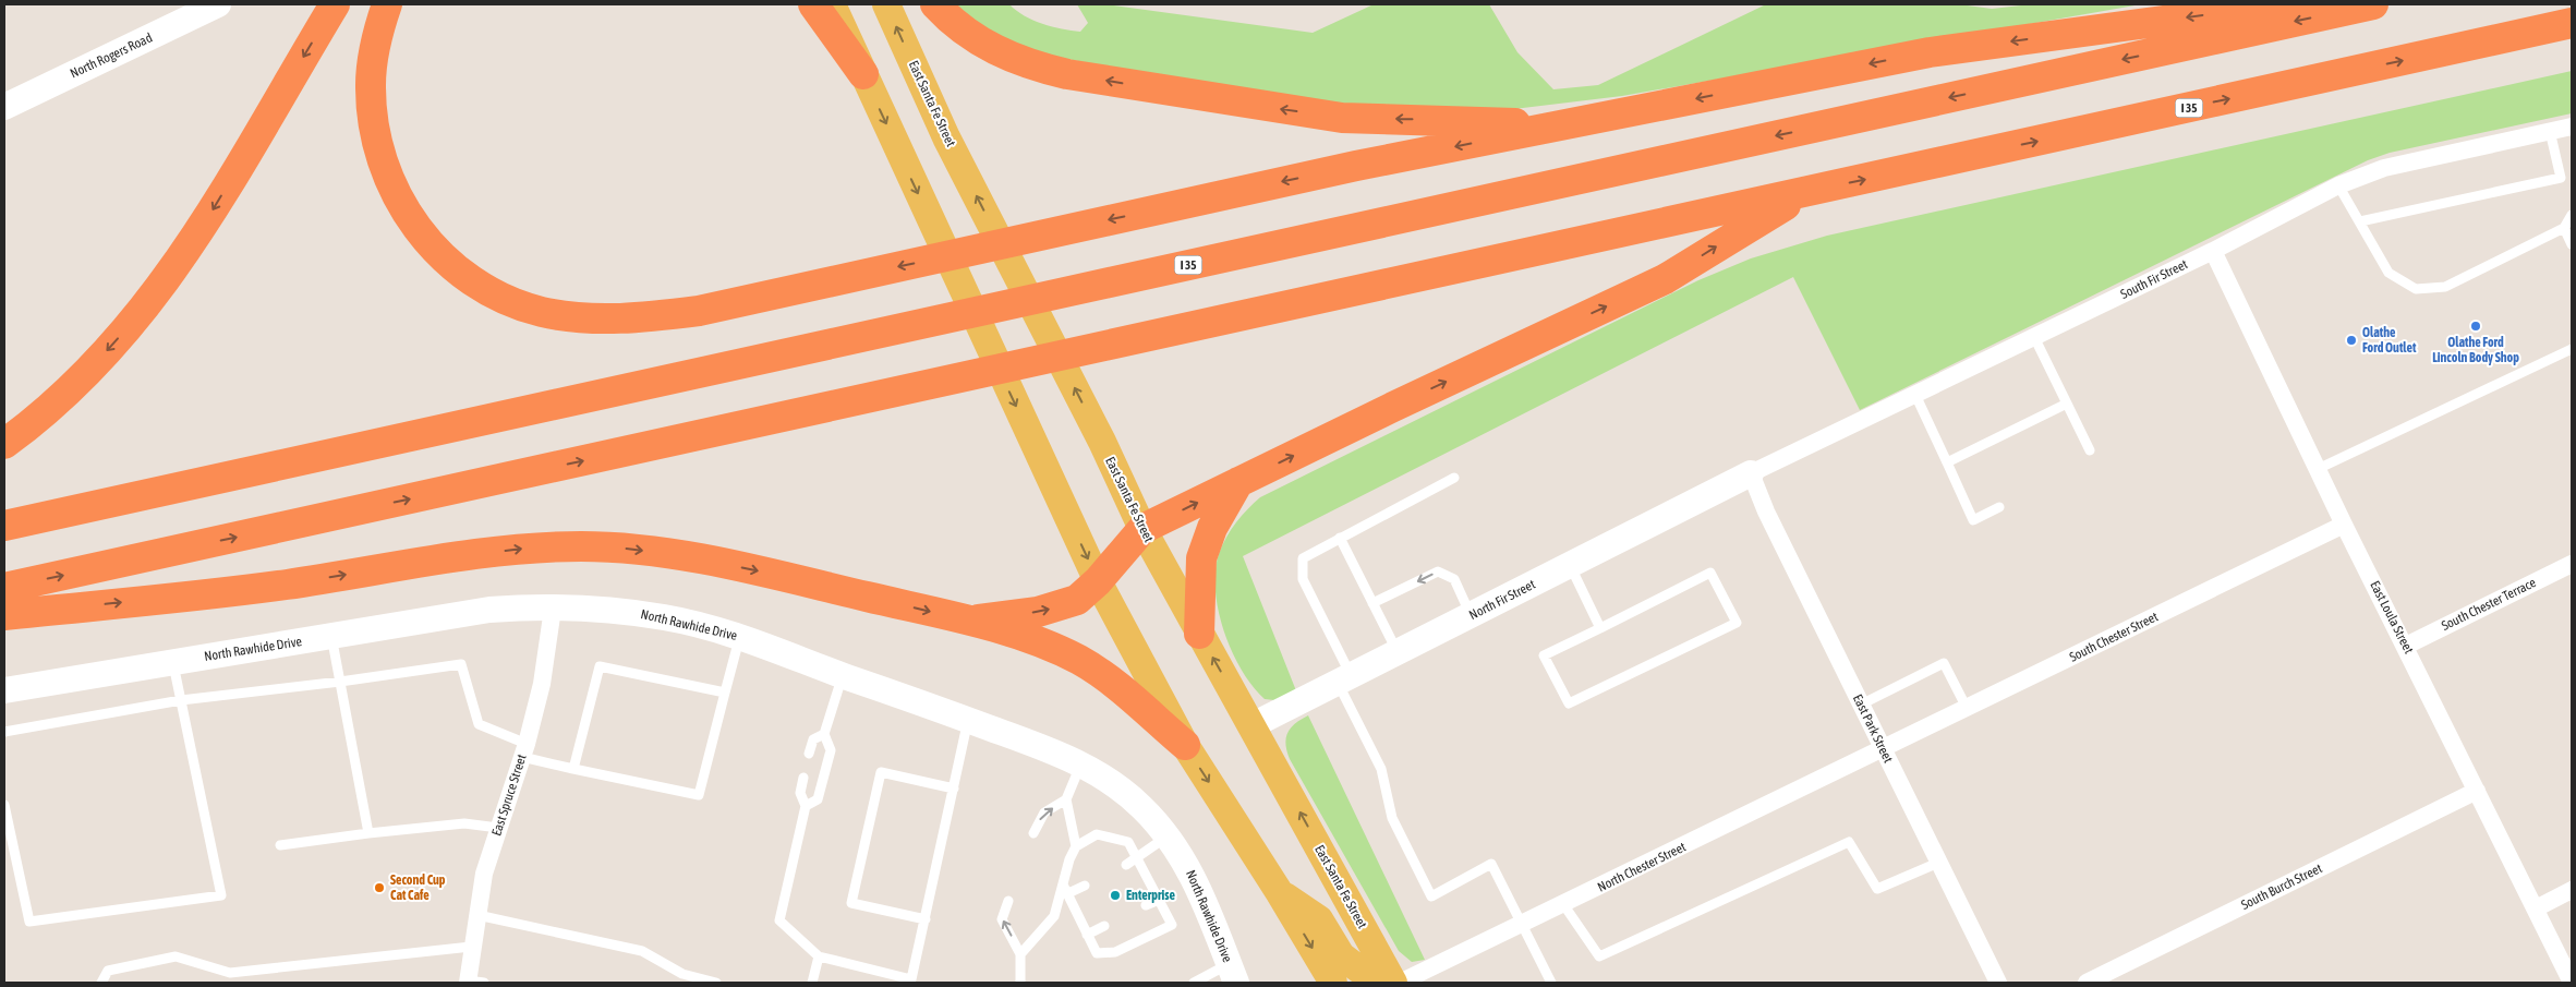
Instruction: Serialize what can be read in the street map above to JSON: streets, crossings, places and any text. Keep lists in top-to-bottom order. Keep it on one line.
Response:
{"streets":{"highway":["I 35"],"main road":["East Santa Fe Street"],"street":["North Rogers Road","South Fir Street","North Fir Street","South Chester Terrace","East Loula Street","North Rawhide Drive","South Chester Street","East Park Street","East Spruce Street","North Chester Street","South Burch Street"]},"crossings":[["East Santa Fe Street","North Fir Street"],["South Fir Street","North Fir Street"],["South Fir Street","East Loula Street"],["South Fir Street","East Park Street"],["North Fir Street","East Park Street"],["South Chester Terrace","East Loula Street"],["East Loula Street","South Chester Street"],["East Loula Street","South Burch Street"],["North Rawhide Drive","East Spruce Street"],["South Chester Street","East Park Street"],["South Chester Street","North Chester Street"],["East Park Street","North Chester Street"]],"places":["Olathe Ford Lincoln Body Shop","Olathe Ford Outlet","Second Cup Cat Cafe","Enterprise"]}
